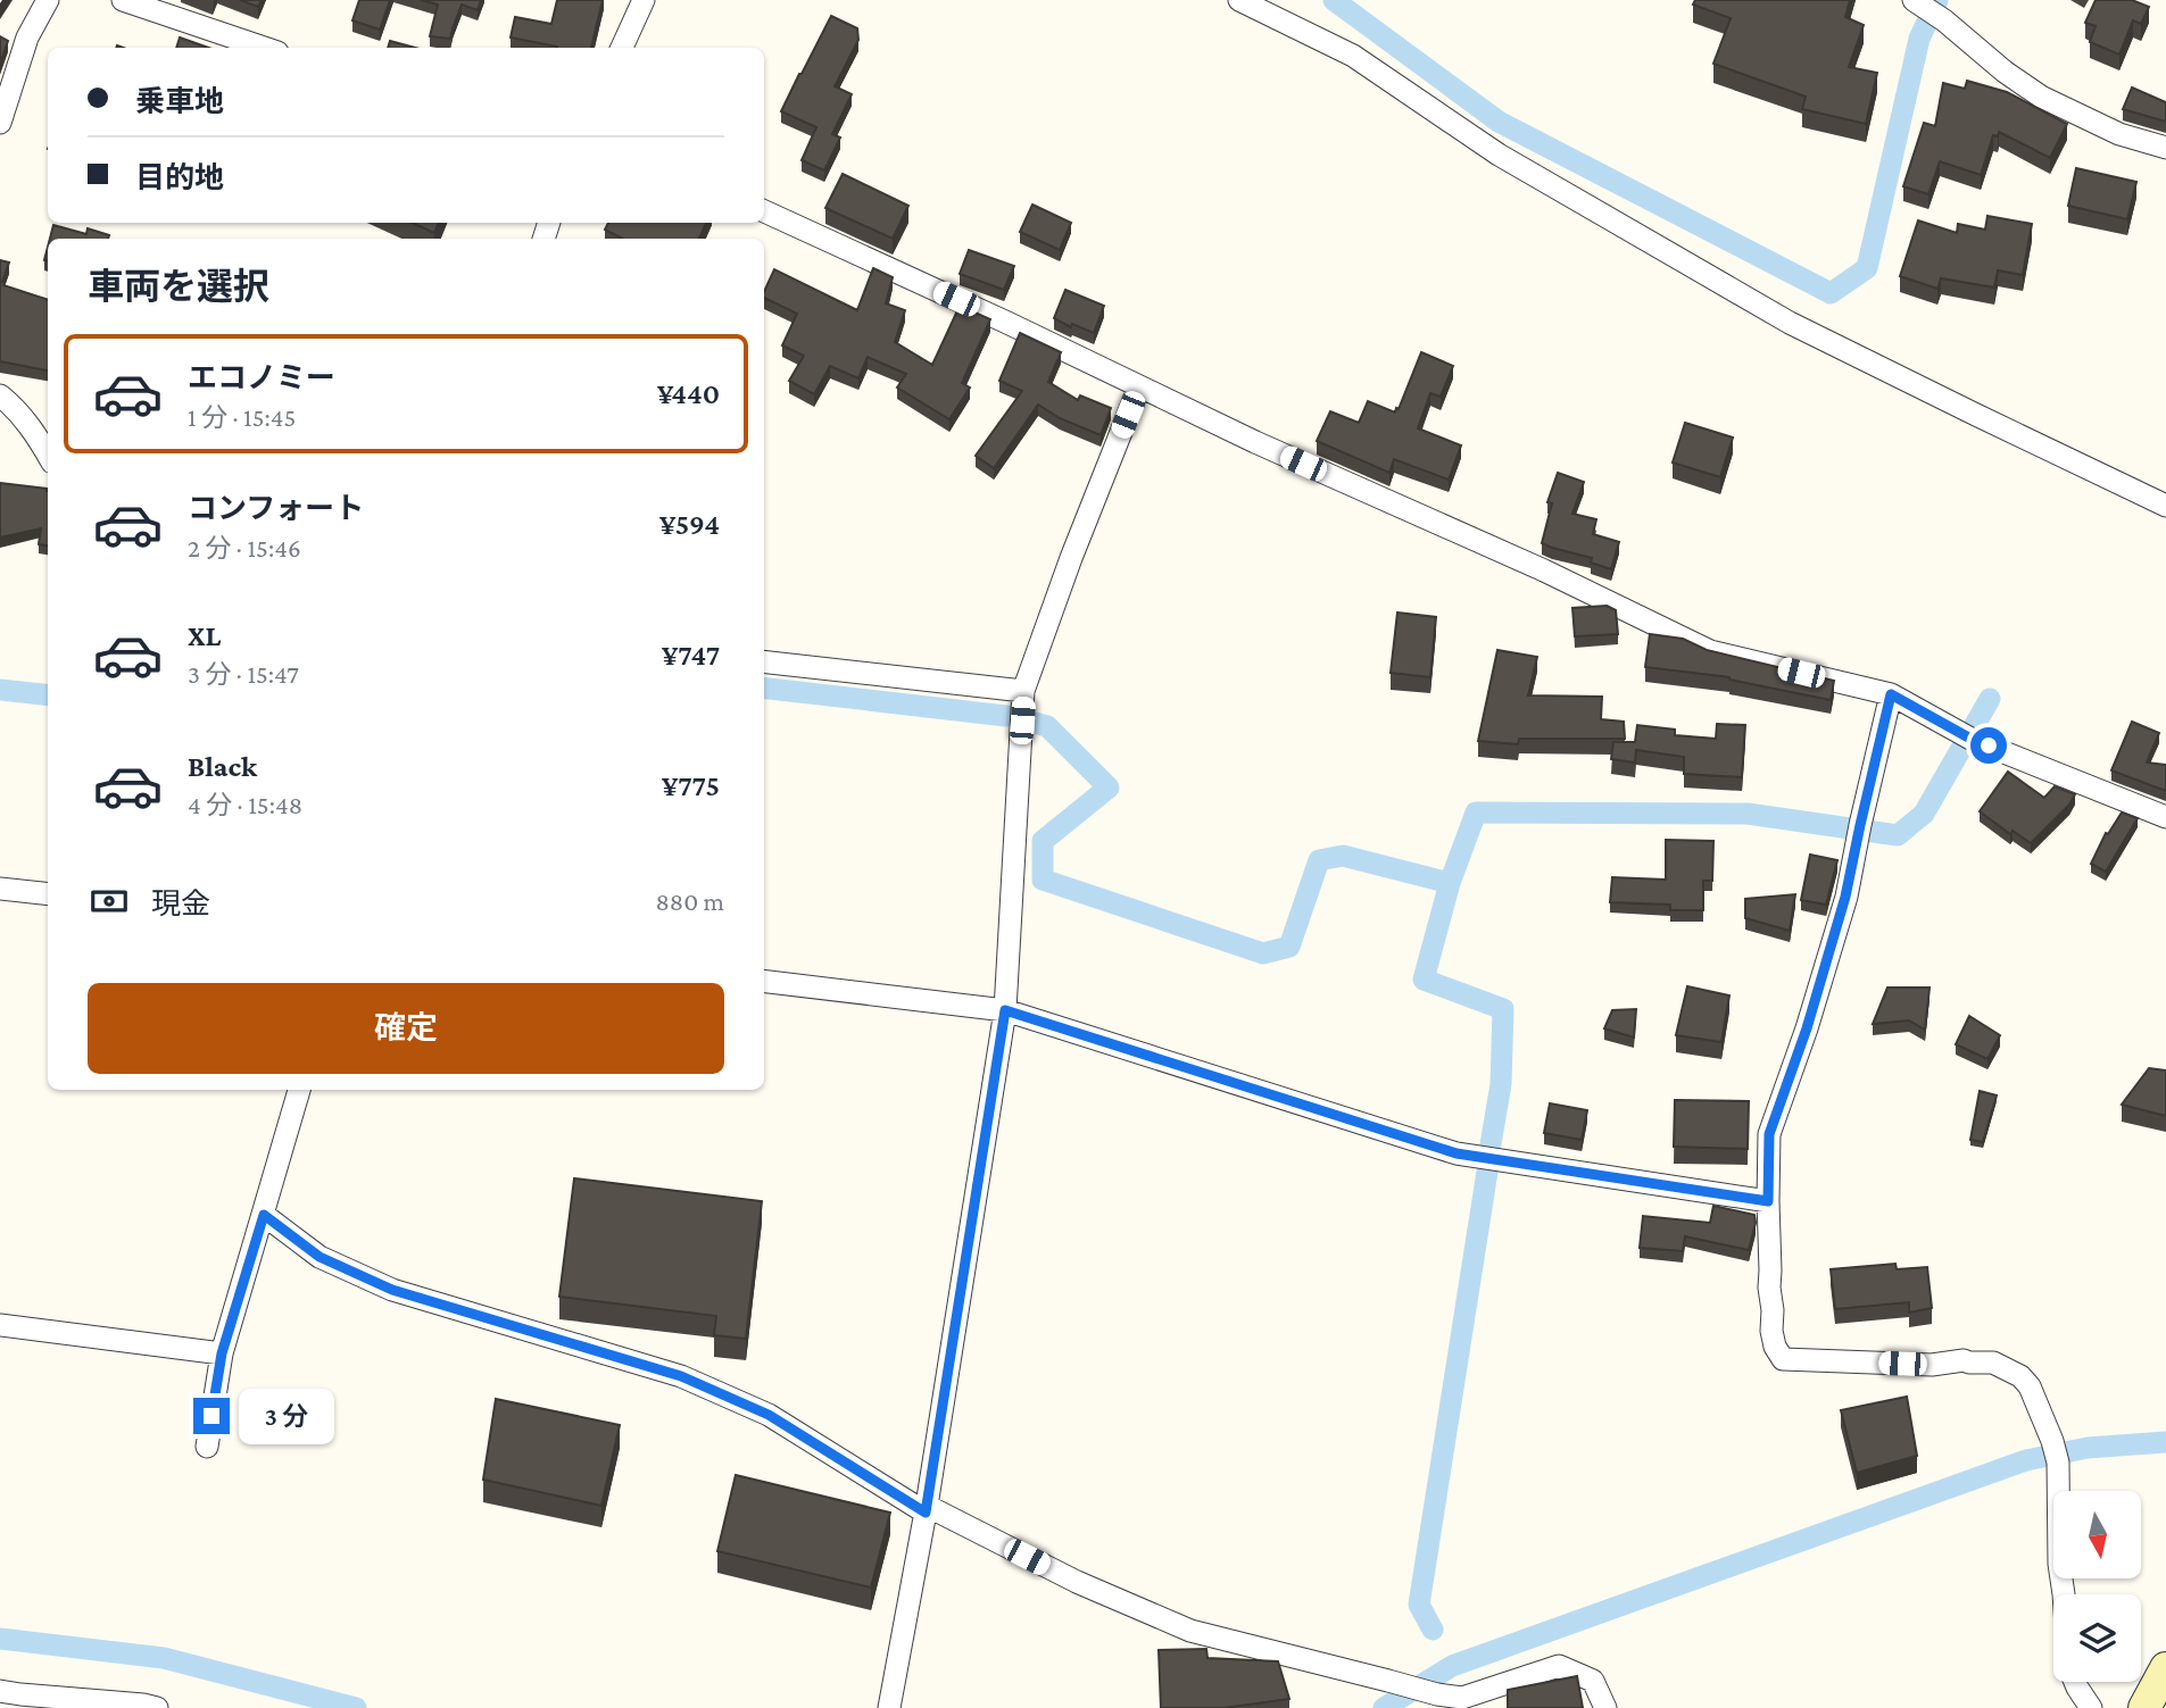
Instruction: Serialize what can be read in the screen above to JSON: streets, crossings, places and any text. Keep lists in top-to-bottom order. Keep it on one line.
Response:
{"north":"bottom","page":{"banner":["乗車地","目的地"],"heading":"車両を選択","list":[{"name":"エコノミー","note":"1 分 · 15:45","value":"¥440"},{"name":"コンフォート","note":"2 分 · 15:46","value":"¥594"},{"name":"XL","note":"3 分 · 15:47","value":"¥747"},{"name":"Black","note":"4 分 · 15:48","value":"¥775"}],"pay":["現金","880 m"],"buttons":"確定","bubble":"3 分"}}
